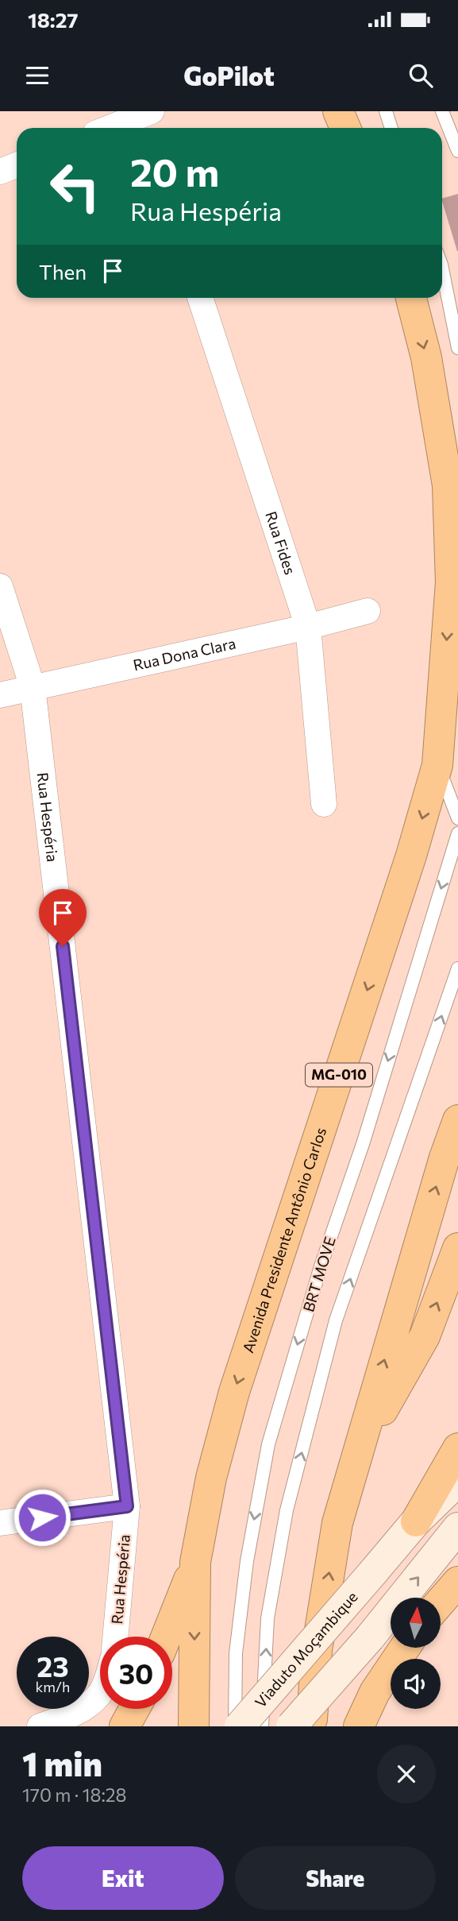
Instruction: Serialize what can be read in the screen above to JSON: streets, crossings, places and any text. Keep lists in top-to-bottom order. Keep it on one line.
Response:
{"streets":{"highway":["MG-010","Avenida Presidente Antônio Carlos"],"street":["Rua Fides","Rua Dona Clara","Rua Hespéria","Viaduto Moçambique"],"lane":["BRT MOVE"]},"crossings":[["Rua Fides","Rua Dona Clara"],["Rua Dona Clara","Rua Hespéria"]],"north":"top","page":{"status":"18:27","header":"GoPilot","turn":["20 m","Rua Hespéria"],"then":"Then","speed":"23 km/h","limit":"30","heading":["1 min","170 m · 18:28"],"buttons":["Exit","Share"]}}
